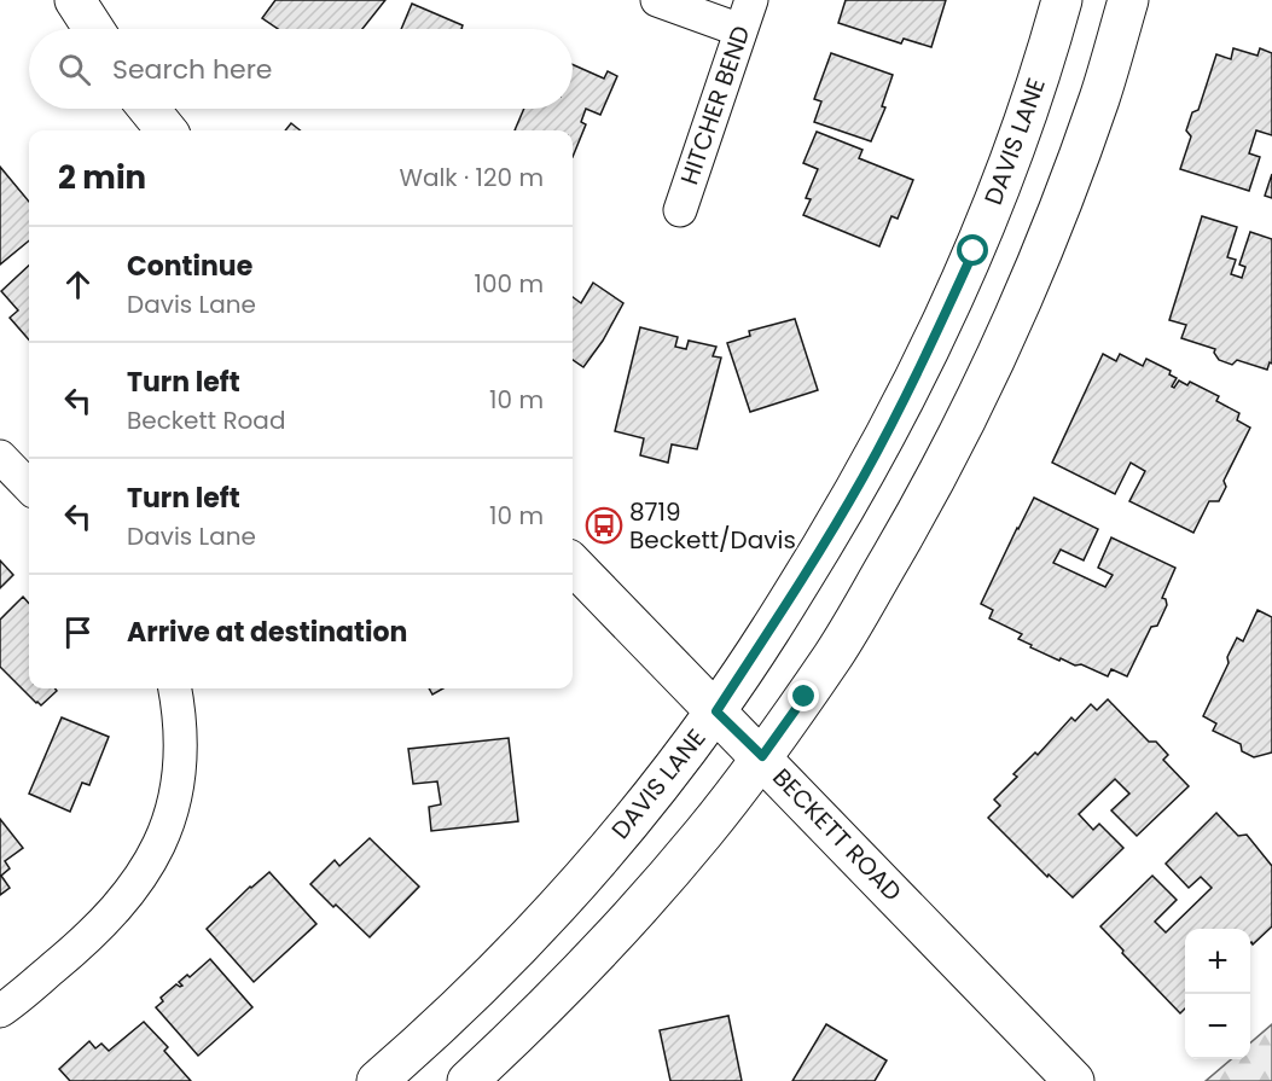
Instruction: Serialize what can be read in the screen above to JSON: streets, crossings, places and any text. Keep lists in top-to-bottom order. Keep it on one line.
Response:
{"streets":{"main road":["DAVIS LANE","BECKETT ROAD"],"street":["HITCHER BEND"]},"crossings":[["DAVIS LANE","BECKETT ROAD"]],"places":{"bus stop":["8719 Beckett/Davis"]},"page":{"search":"Search here","heading":["2 min","Walk · 120 m"],"list":[["Continue","Davis Lane","100 m"],["Turn left","Beckett Road","10 m"],["Turn left","Davis Lane","10 m"],"Arrive at destination"],"map_buttons":["+","−"]}}
